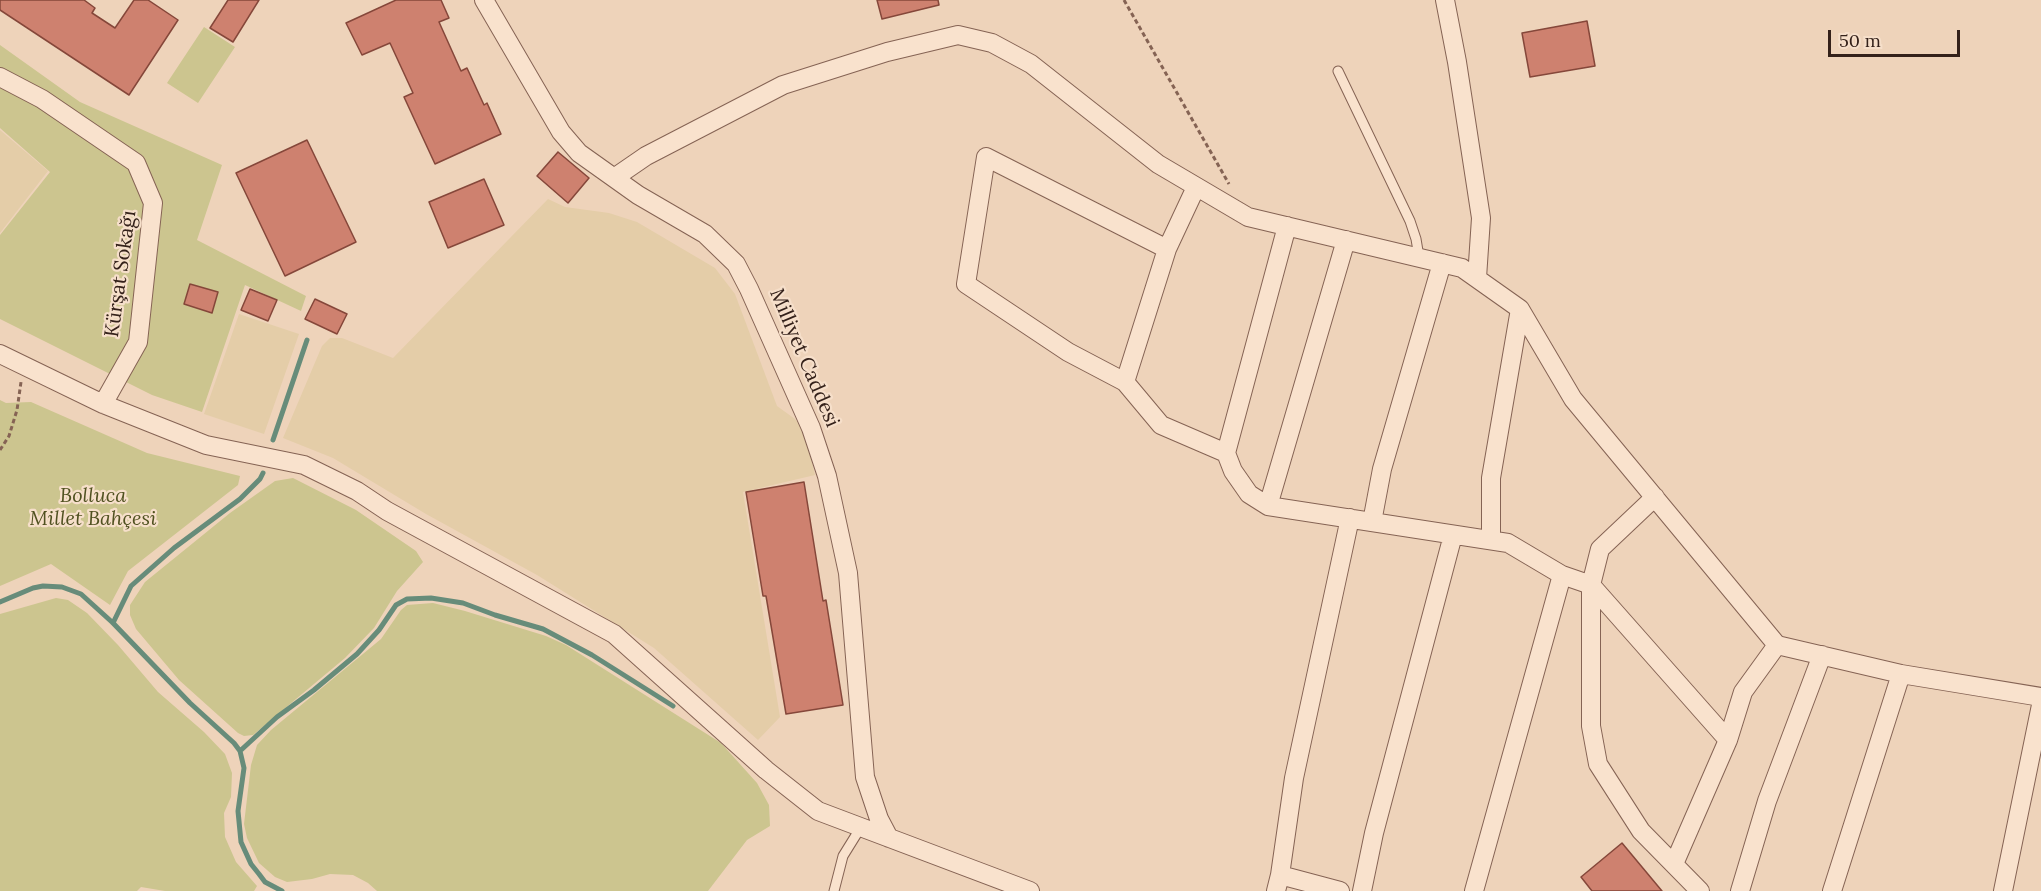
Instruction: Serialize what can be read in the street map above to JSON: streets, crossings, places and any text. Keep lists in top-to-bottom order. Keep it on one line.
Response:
{"streets":{"street":["Kürşat Sokağı","Milliyet Caddesi"]},"parks":["Bolluca Millet Bahçesi"],"scale_bar":"50 m"}
